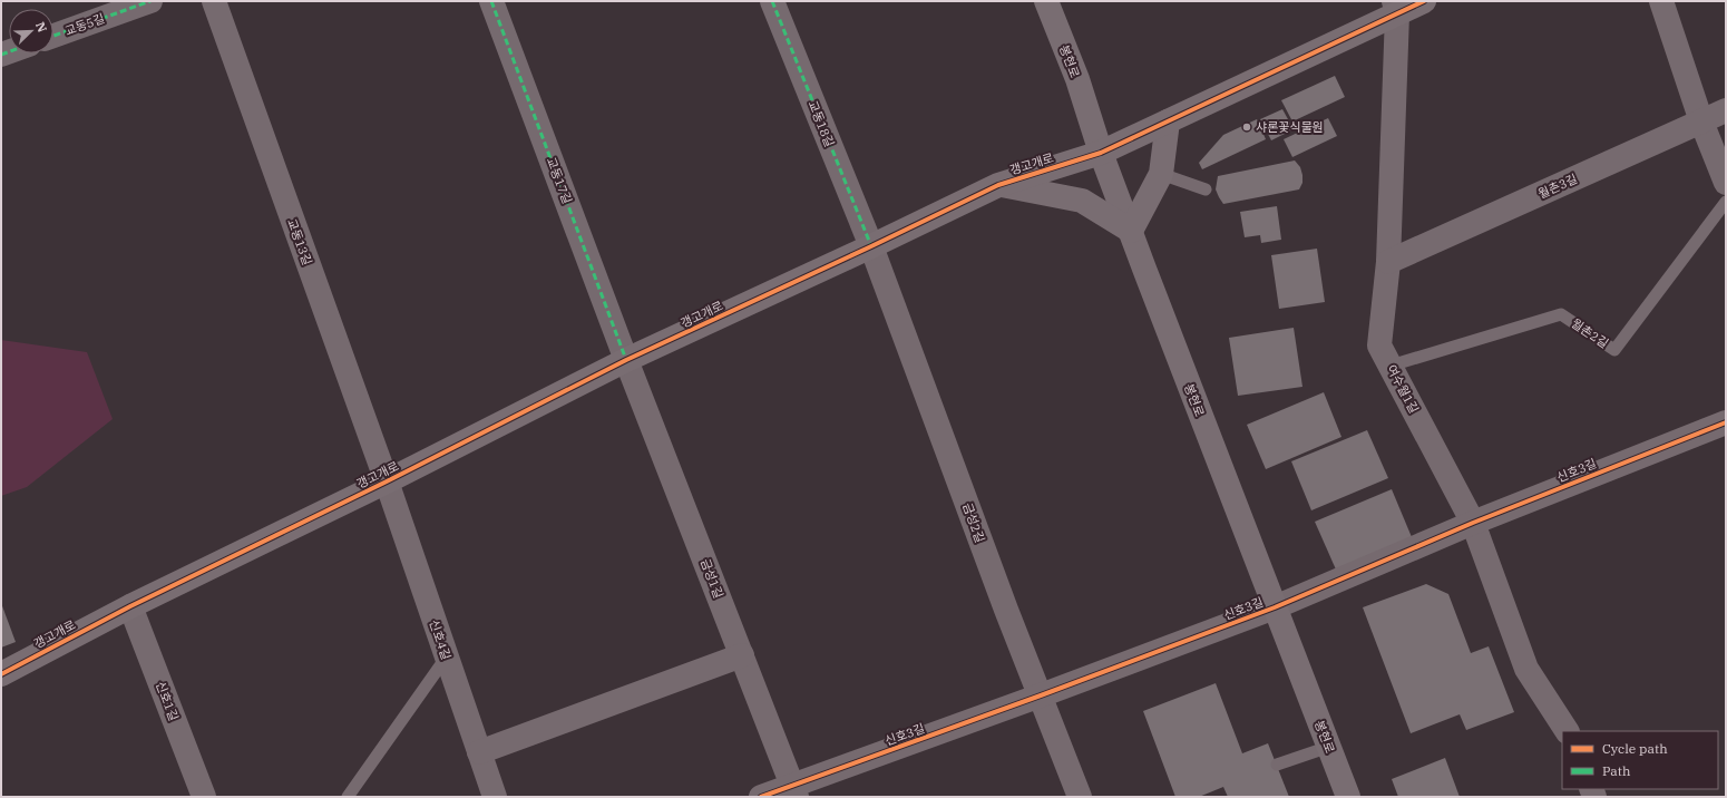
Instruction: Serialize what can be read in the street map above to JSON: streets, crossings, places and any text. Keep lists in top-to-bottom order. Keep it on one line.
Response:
{"streets":{"street":["교동5길","봉현로","교동18길","갱고개로","교동17길","월촌3길","교동13길","여수월1길","신호3길","금성2길","금성1길","신호4길","신호1길"],"lane":["월촌2길"]},"crossings":[["봉현로","갱고개로"],["봉현로","신호3길"],["교동18길","갱고개로"],["교동18길","금성2길"],["갱고개로","교동17길"],["갱고개로","교동13길"],["갱고개로","여수월1길"],["갱고개로","금성2길"],["갱고개로","금성1길"],["갱고개로","신호4길"],["갱고개로","신호1길"],["교동17길","금성1길"],["월촌3길","여수월1길"],["교동13길","신호4길"],["월촌2길","여수월1길"],["여수월1길","신호3길"],["신호3길","금성2길"],["신호3길","금성1길"]],"places":["샤론꽃식물원"],"legend":["Cycle path","Path"],"north":"top right"}
